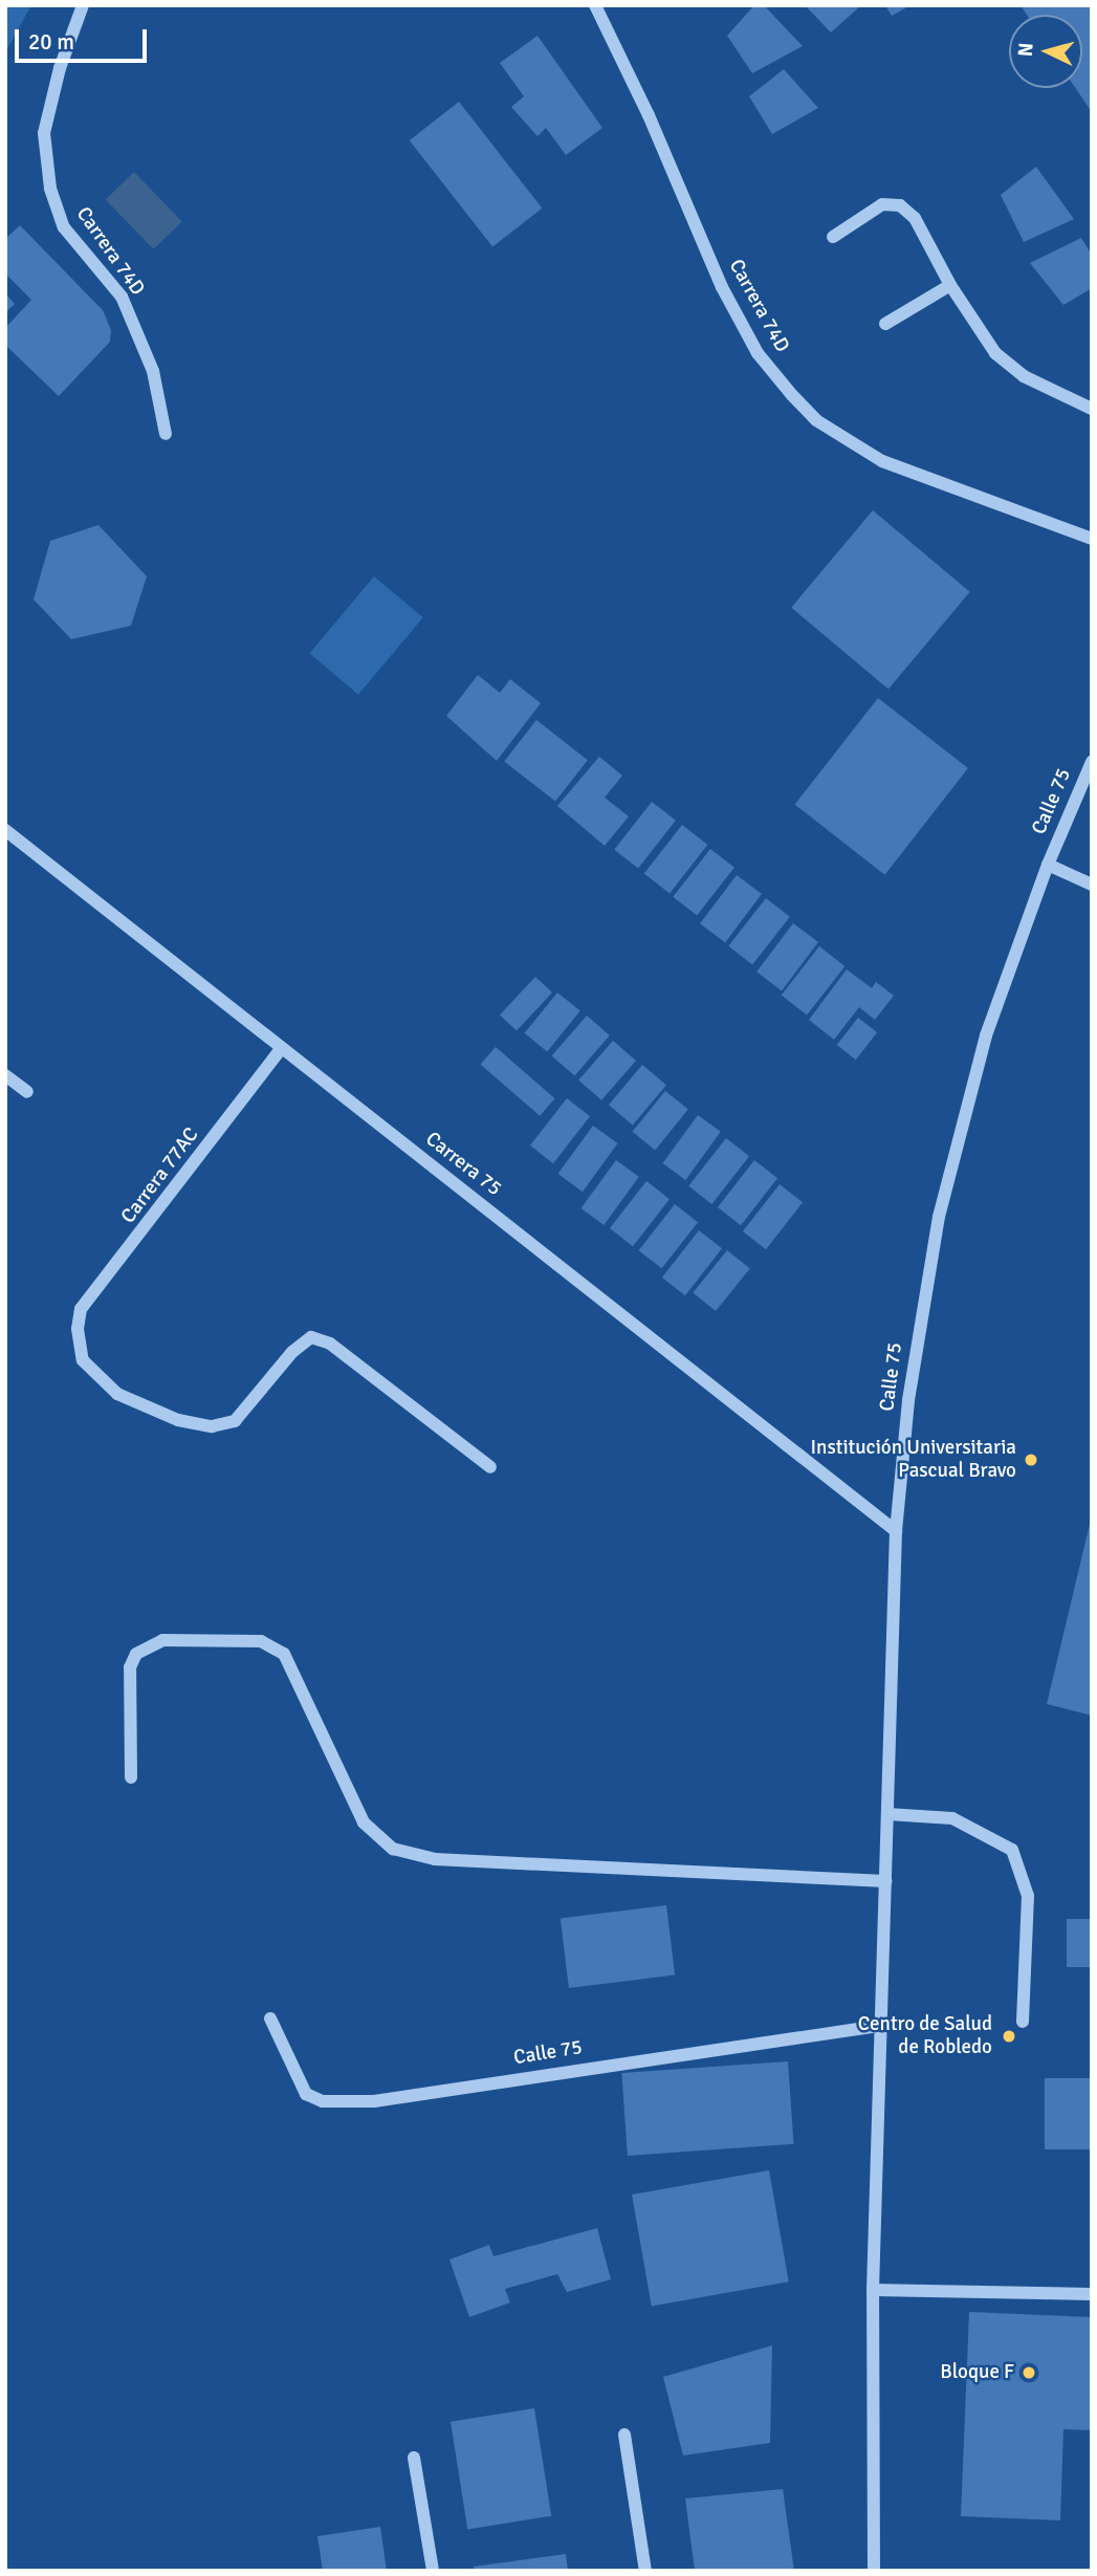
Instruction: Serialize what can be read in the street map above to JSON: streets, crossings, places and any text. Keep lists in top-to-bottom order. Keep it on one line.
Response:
{"streets":{"street":["Carrera 74D","Calle 75","Carrera 75","Carrera 77AC"]},"crossings":[["Calle 75","Carrera 75"],["Carrera 75","Carrera 77AC"]],"places":["Institución Universitaria Pascual Bravo","Centro de Salud de Robledo","Bloque F"],"scale_bar":"20 m","north":"left"}
